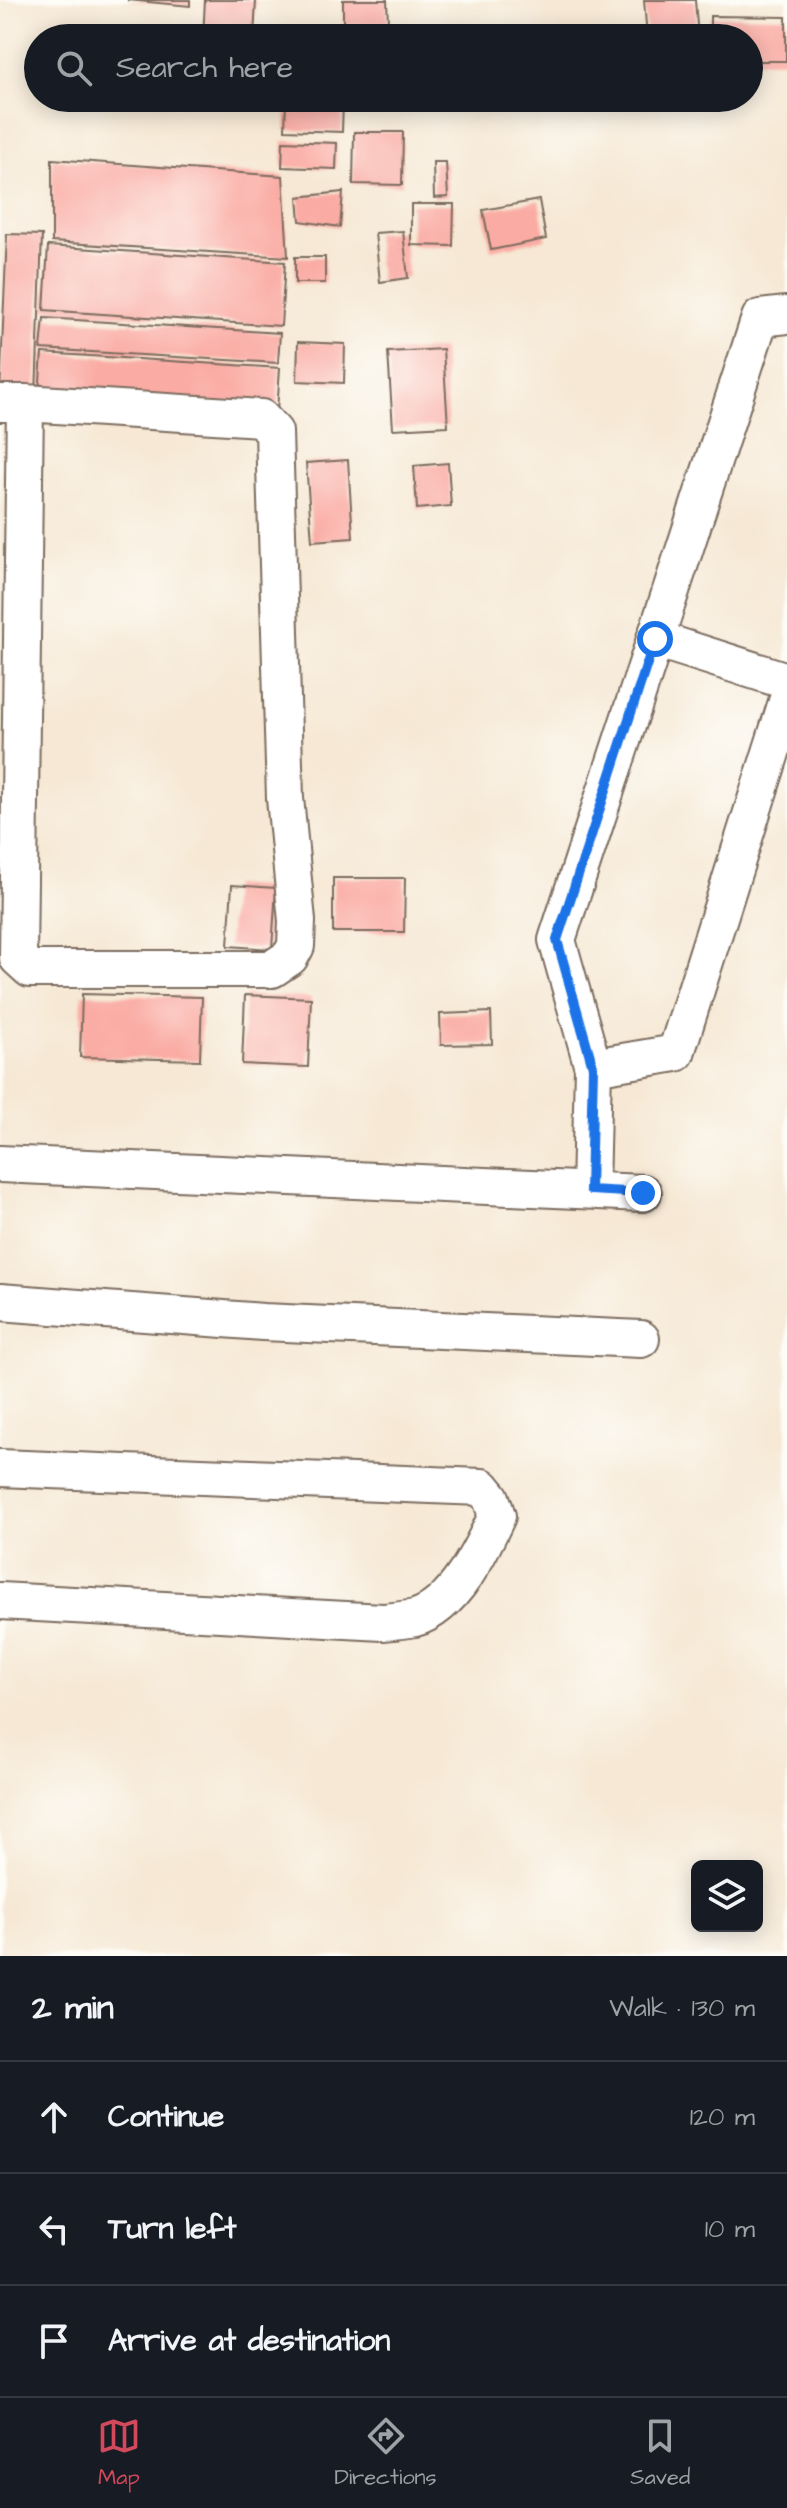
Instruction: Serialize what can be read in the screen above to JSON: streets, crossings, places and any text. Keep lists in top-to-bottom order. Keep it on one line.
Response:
{"page":{"search":"Search here","heading":["2 min","Walk · 130 m"],"list":[["Continue","120 m"],["Turn left","10 m"],"Arrive at destination"],"nav":["Map","Directions","Saved"]}}
